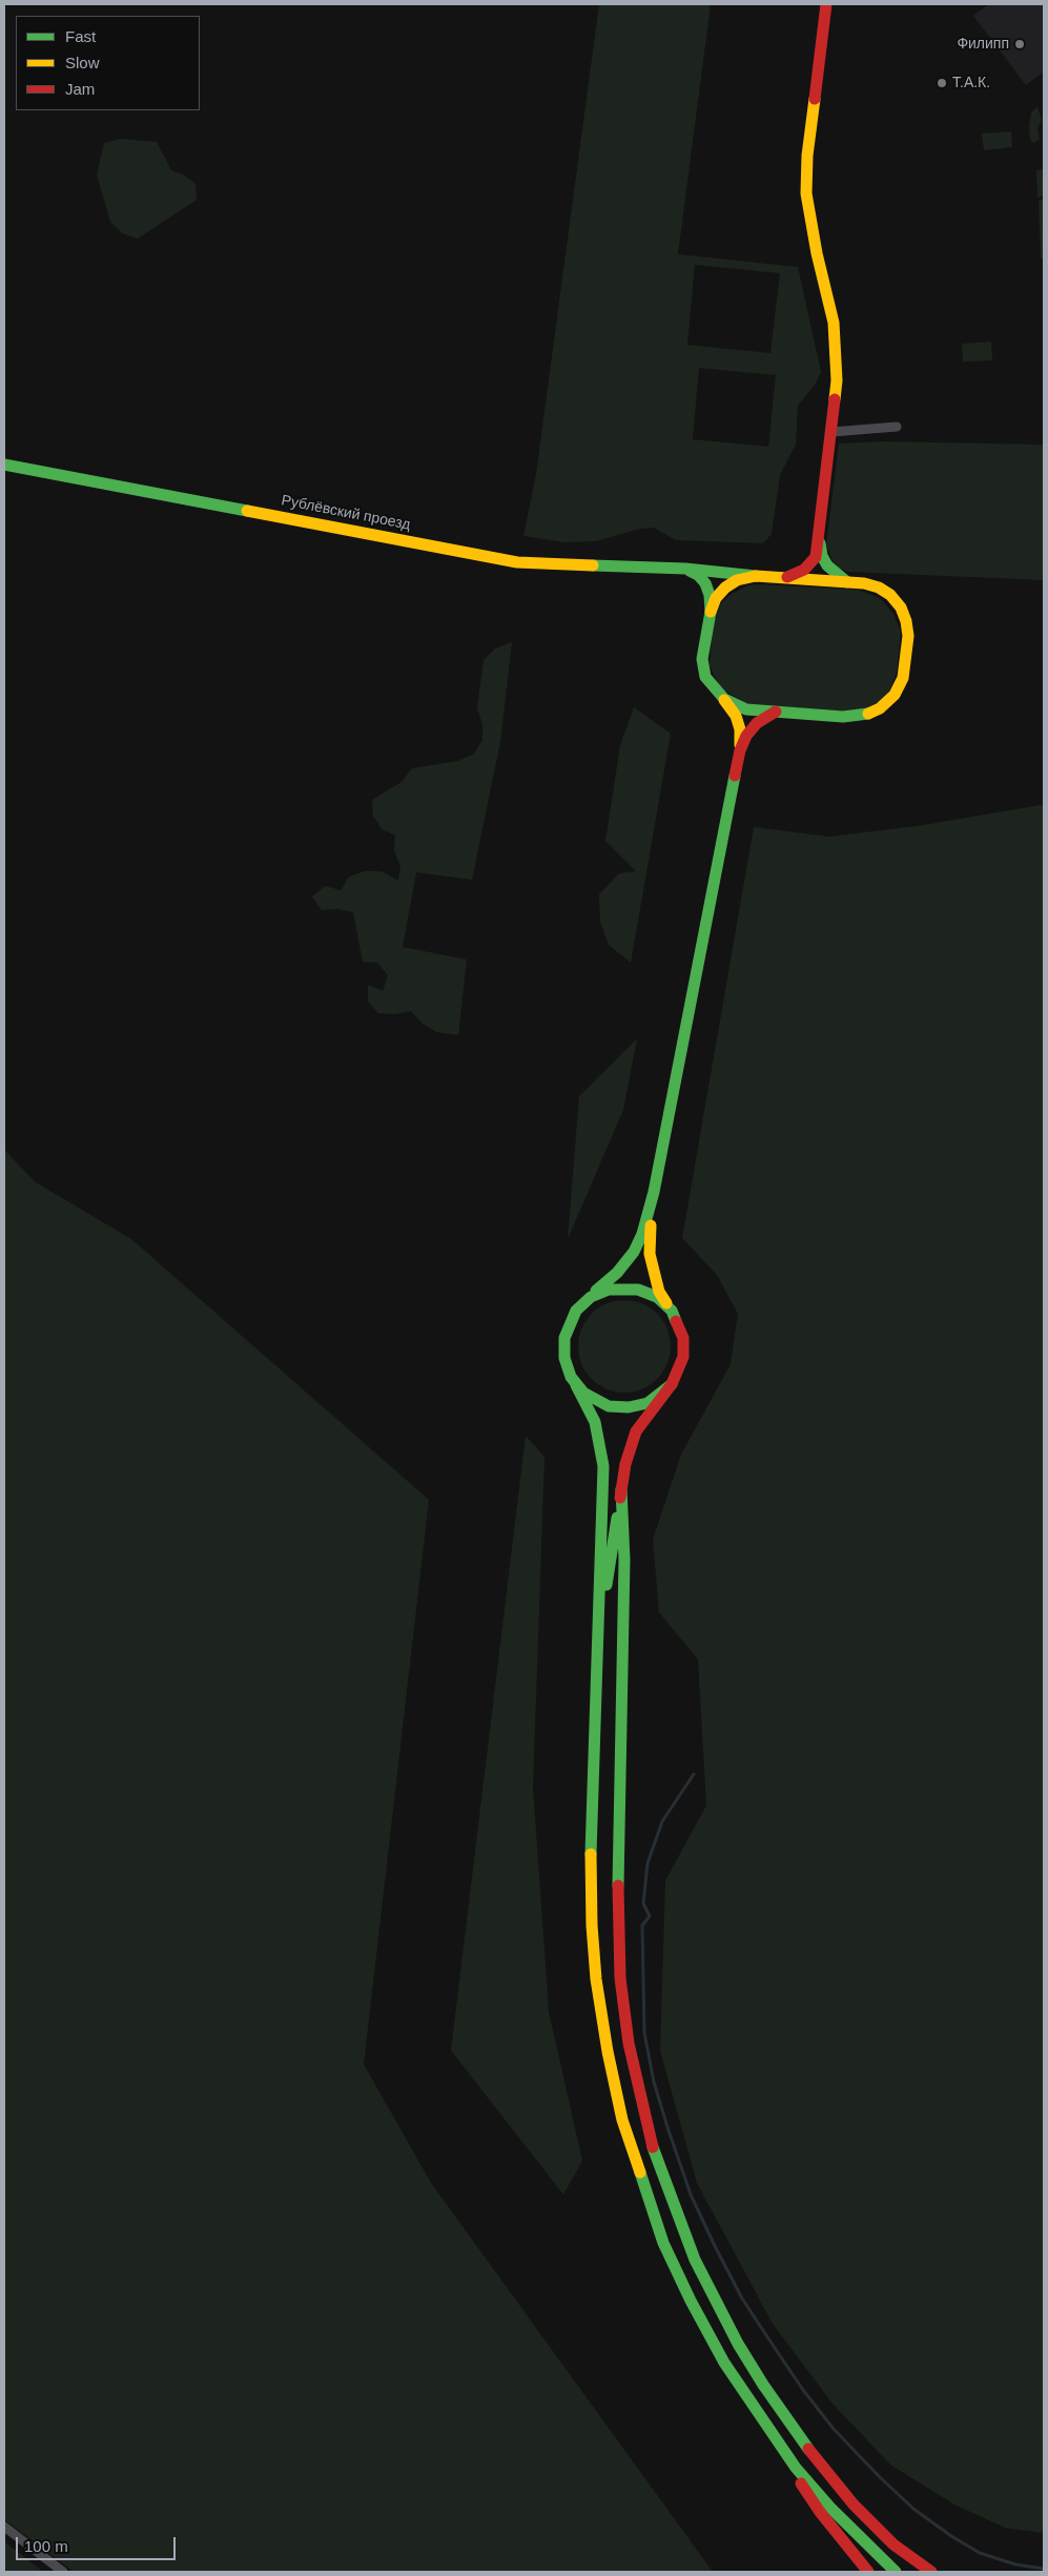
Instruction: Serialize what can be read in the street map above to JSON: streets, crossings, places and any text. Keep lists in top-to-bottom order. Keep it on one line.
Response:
{"streets":{"street":["Рублёвский проезд"]},"places":["Филипп","Т.А.К."],"legend":["Fast","Slow","Jam"],"scale_bar":"100 m"}
